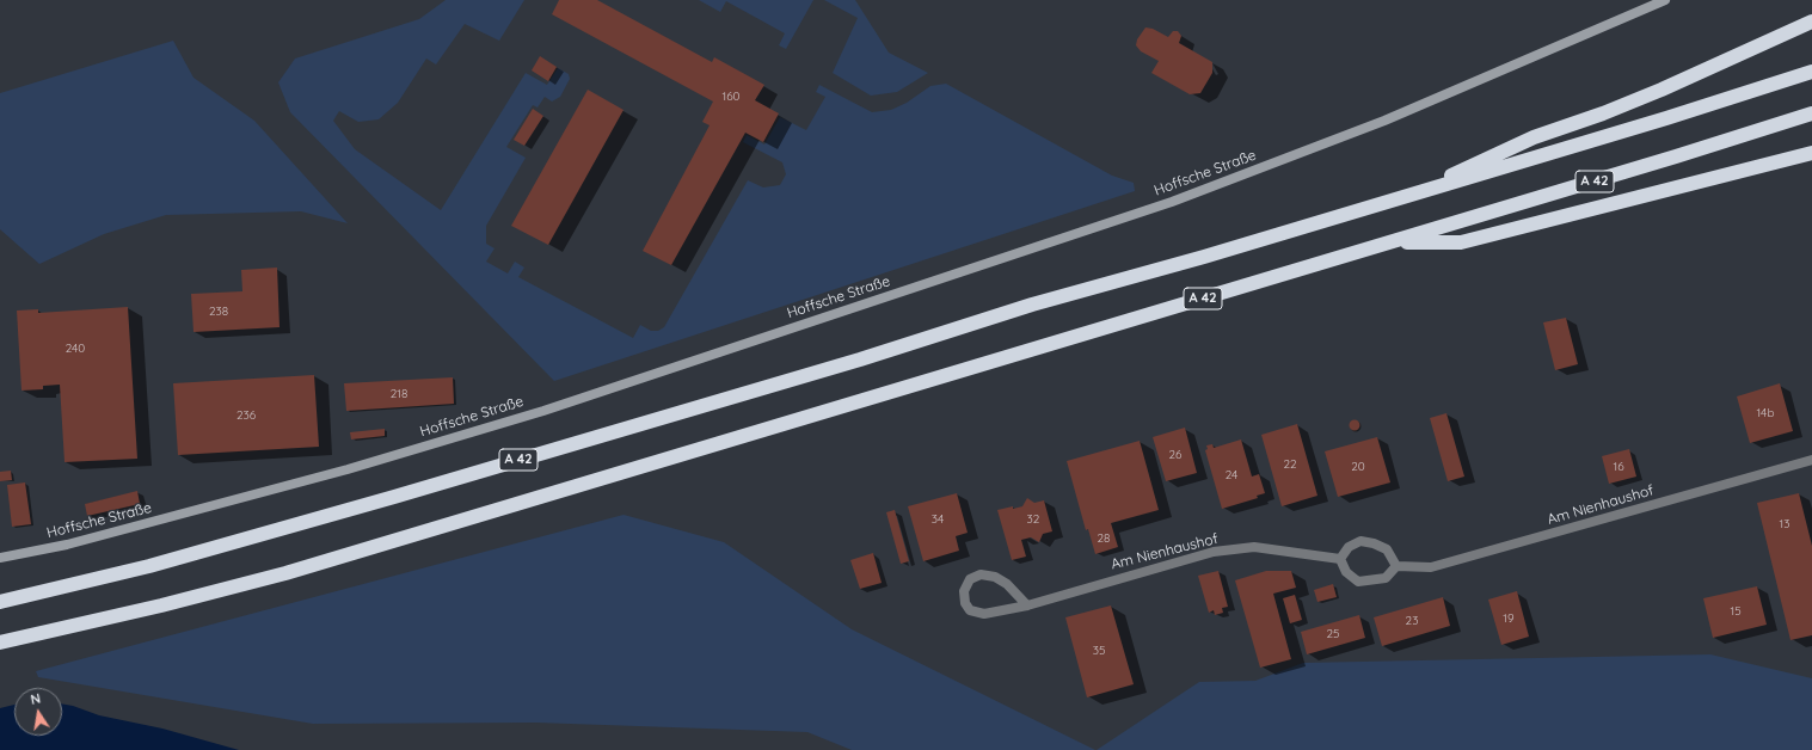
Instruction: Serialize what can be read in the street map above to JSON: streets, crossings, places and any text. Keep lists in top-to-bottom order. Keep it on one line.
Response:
{"streets":{"highway":["A 42"],"street":["Hoffsche Straße","Am Nienhaushof"]},"house_numbers":["160","238","240","218","14b","236","26","22","20","16","24","34","32","13","28","15","19","23","25","35"],"north":"top"}
